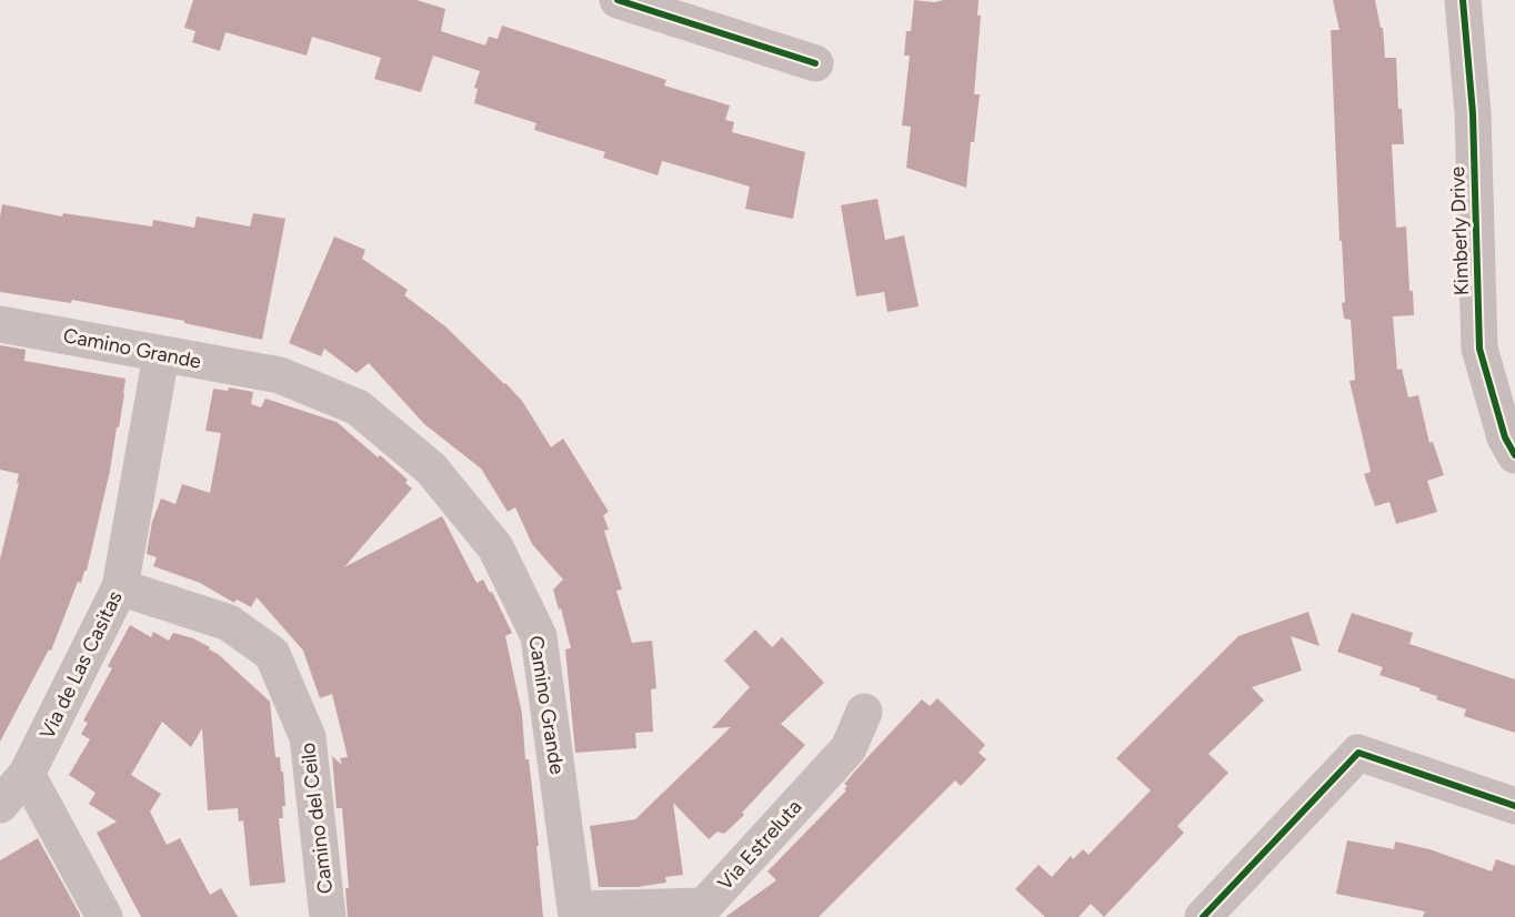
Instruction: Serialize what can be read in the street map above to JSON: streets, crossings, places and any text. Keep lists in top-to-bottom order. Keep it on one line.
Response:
{"streets":{"street":["Kimberly Drive","Camino Grande","Via de Las Casitas","Camino del Ceilo","Via Estreluta"]},"crossings":[["Camino Grande","Via de Las Casitas"],["Camino Grande","Via Estreluta"],["Via de Las Casitas","Camino del Ceilo"]]}
